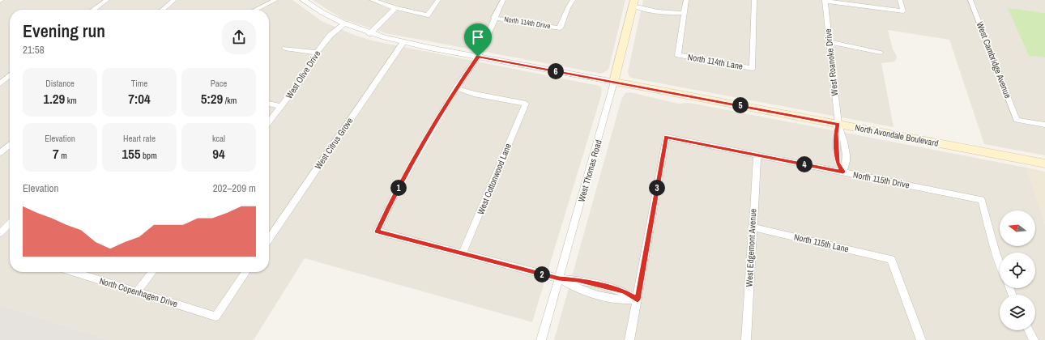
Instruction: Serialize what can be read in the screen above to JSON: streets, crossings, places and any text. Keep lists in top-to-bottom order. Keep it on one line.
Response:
{"streets":{"main road":["North Avondale Boulevard","West Thomas Road"],"street":["North 114th Drive","West Cambridge Avenue","North 114th Lane","West Roanoke Drive","West Olive Drive","West Citrus Grove","West Cottonwood Lane","North 115th Drive","North 115th Lane","West Edgemont Avenue","North Copenhagen Drive"]},"crossings":[["West Roanoke Drive","North Avondale Boulevard"],["West Roanoke Drive","North 115th Drive"],["North Avondale Boulevard","West Thomas Road"],["North 115th Drive","West Edgemont Avenue"],["North 115th Lane","West Edgemont Avenue"]],"north":"left","page":{"heading":["Evening run","21:58"],"pins":["6","5","4","1","3","2"],"stats":[["Distance","1.29 km"],["Time","7:04"],["Pace","5:29 /km"],["Elevation","7 m"],["Heart rate","155 bpm"],["kcal","94"]],"chart":["Elevation","202–209 m"]}}
